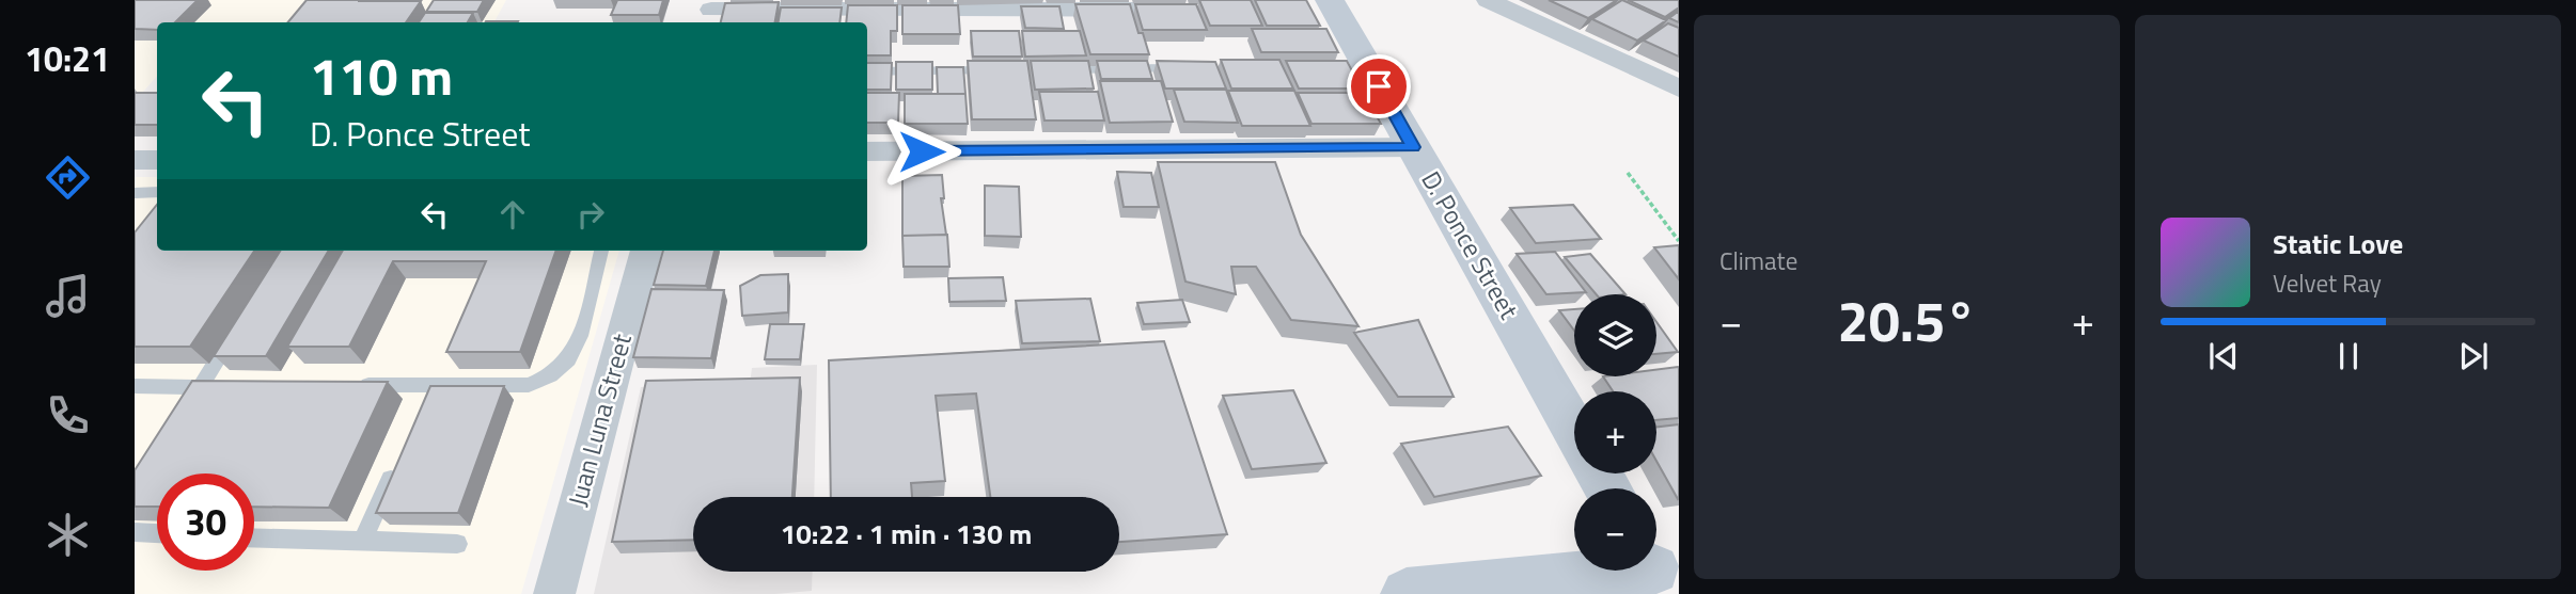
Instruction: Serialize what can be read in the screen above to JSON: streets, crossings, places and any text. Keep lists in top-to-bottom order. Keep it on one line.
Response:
{"streets":{"street":["D. Ponce Street","Juan Luna Street"]},"page":{"tabs":"10:21","tile":"Climate","turn":["110 m","D. Ponce Street"],"song":["Static Love","Velvet Ray"],"heat":["−","20.5°","+"],"map_buttons":["+","−"],"limit":"30","trip":"10:22 · 1 min · 130 m"}}
